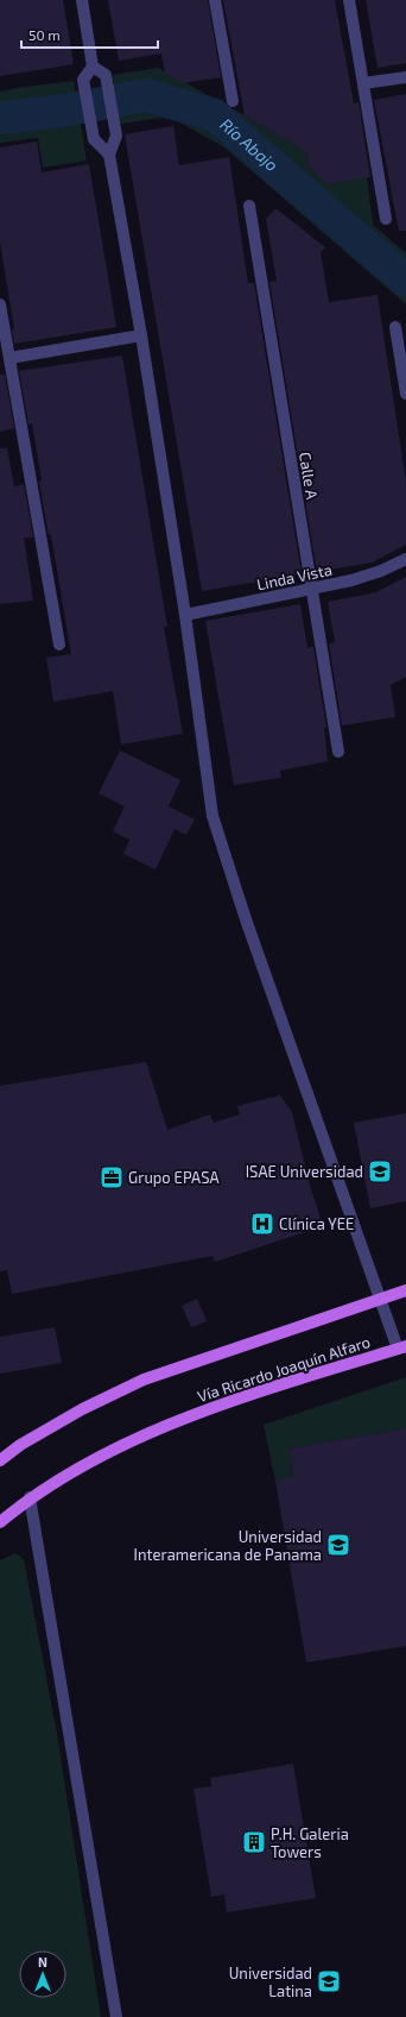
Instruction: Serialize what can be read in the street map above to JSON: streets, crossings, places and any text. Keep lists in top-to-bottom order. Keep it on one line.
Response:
{"streets":{"main road":["Vía Ricardo Joaquín Alfaro"],"street":["Calle A","Linda Vista"]},"crossings":[["Calle A","Linda Vista"]],"water":["Río Abajo"],"places":{"school or university":["ISAE Universidad","Universidad Interamericana de Panama","Universidad Latina"],"office":["Grupo EPASA"],"hospital":["Clínica YEE"],"building":["P.H. Galeria Towers"]},"scale_bar":"50 m","north":"top"}
